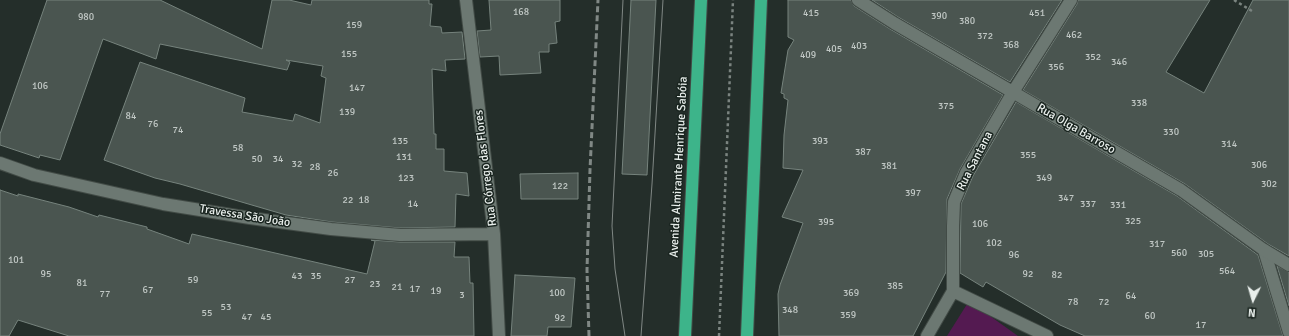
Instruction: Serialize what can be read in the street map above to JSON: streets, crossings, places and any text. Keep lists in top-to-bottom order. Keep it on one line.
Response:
{"streets":{"highway":["Avenida Almirante Henrique Sabóia"],"street":["Rua Olga Barroso","Rua Santana","Rua Córrego das Flores","Travessa São João"]},"crossings":[["Rua Olga Barroso","Rua Santana"],["Rua Córrego das Flores","Travessa São João"]],"house_numbers":["168","415","451","390","980","380","159","462","372","368","403","405","155","409","352","346","356","106","147","338","375","139","84","76","74","330","135","393","314","58","387","355","131","50","34","32","306","381","28","26","123","349","302","122","397","347","22","18","14","337","331","325","395","106","102","317","560","305","96","101","564","95","92","82","43","35","59","27","81","23","385","21","17","67","19","100","369","77","3","64","78","72","53","348","55","359","60","47","45","92","17"],"north":"bottom"}
